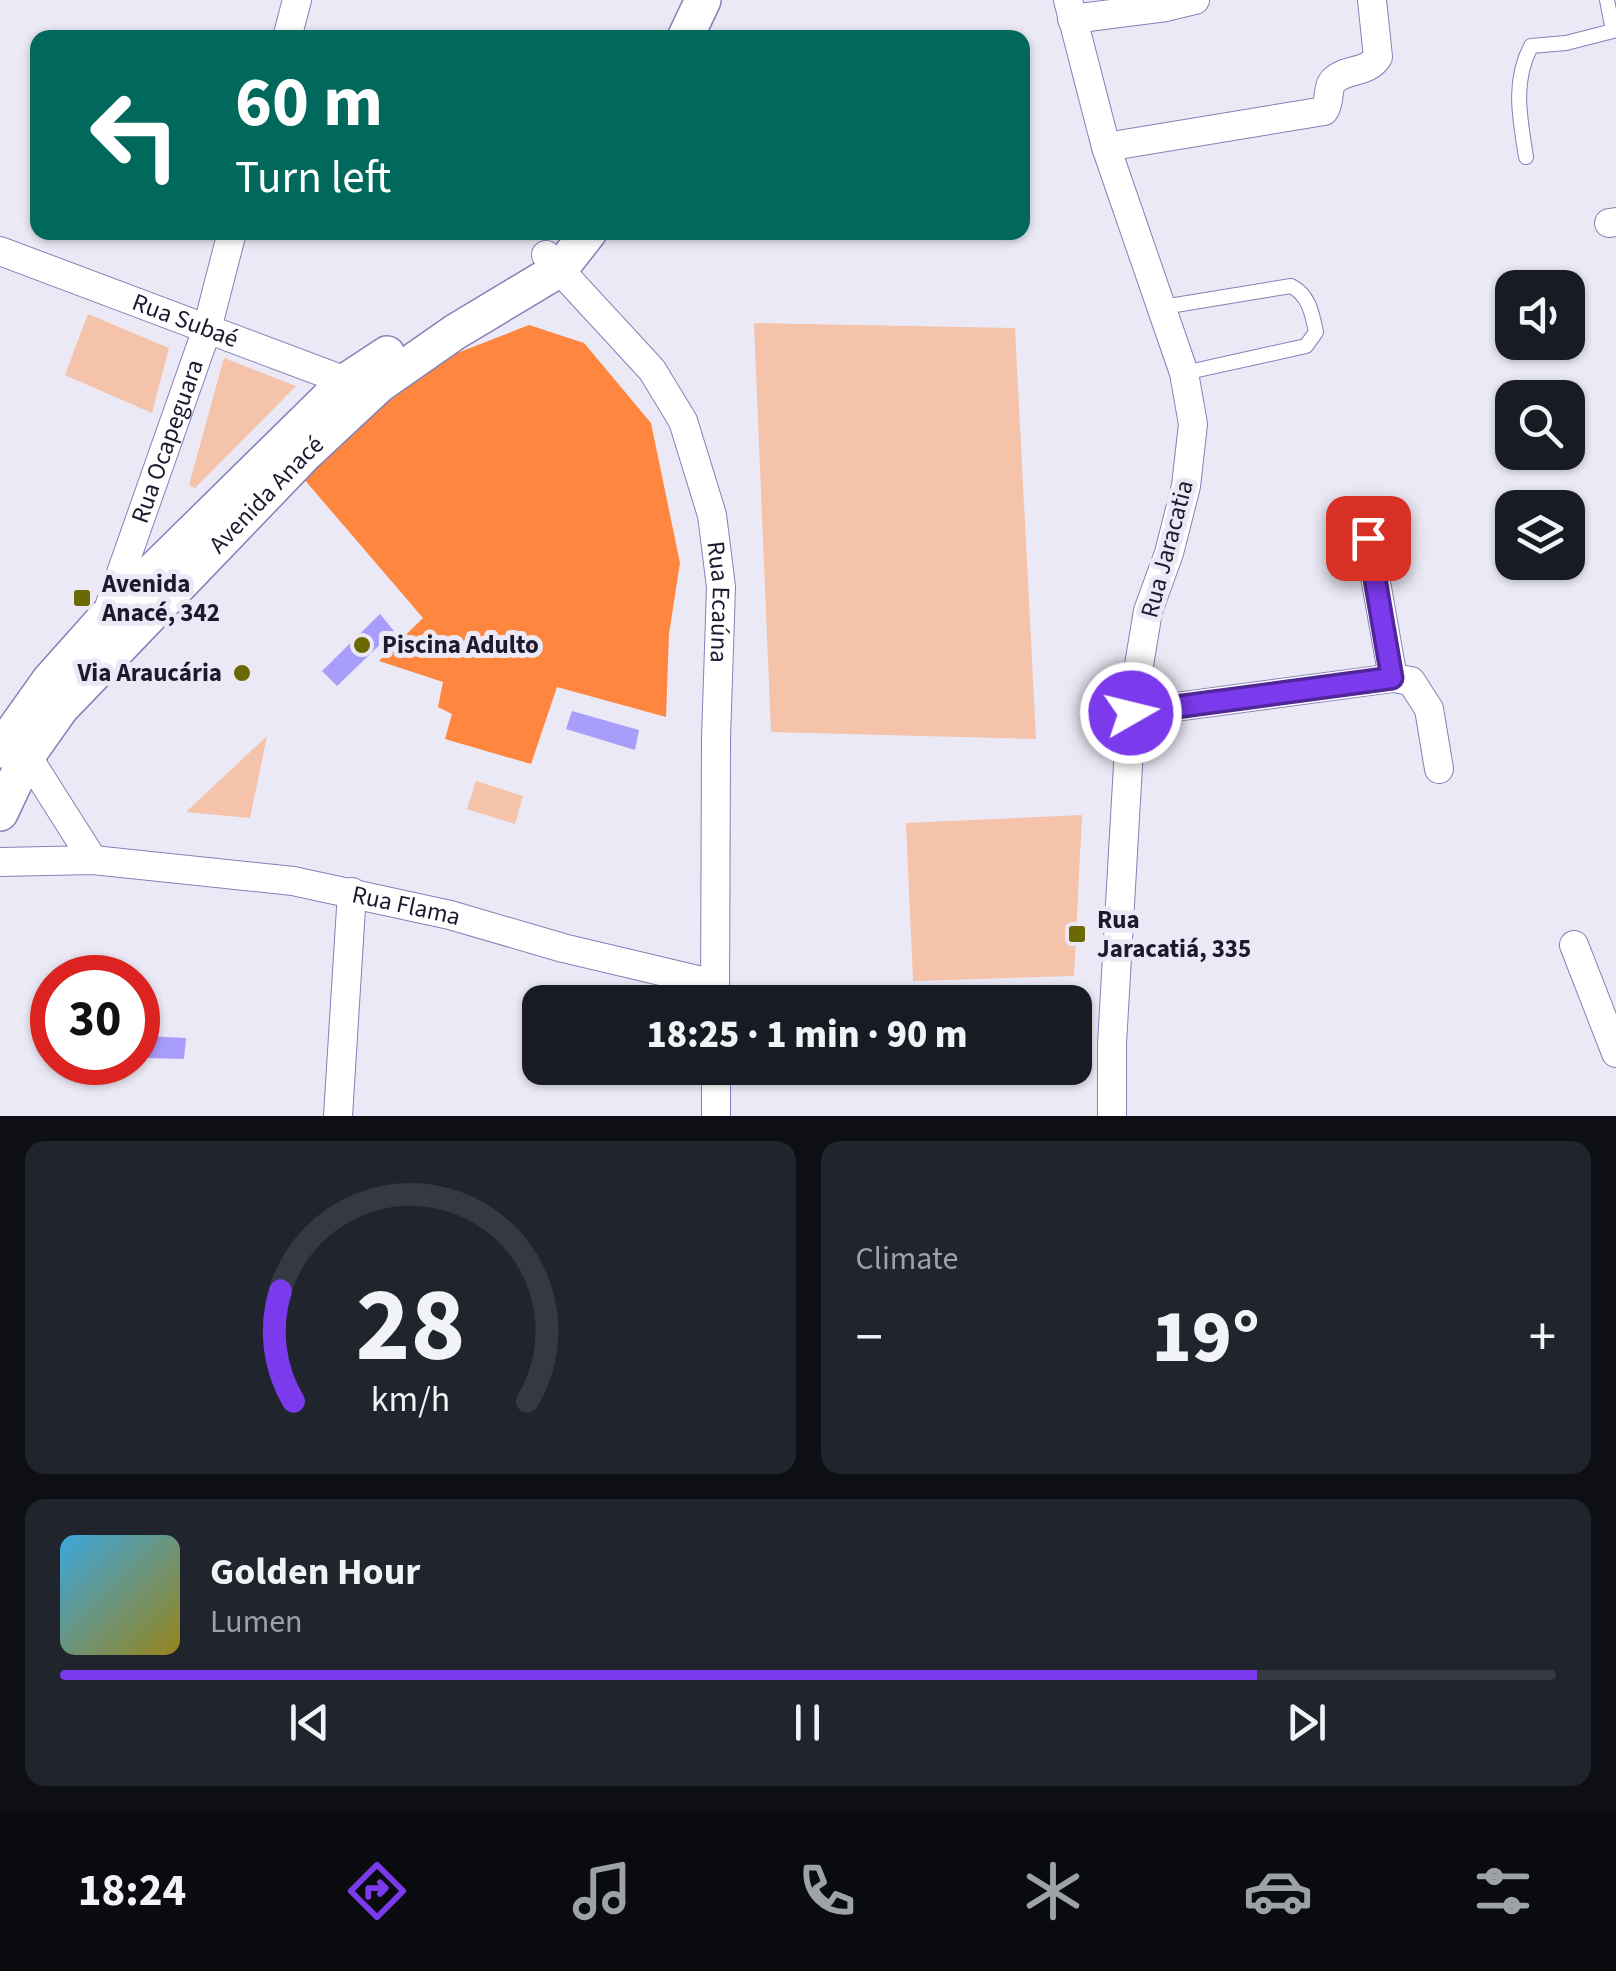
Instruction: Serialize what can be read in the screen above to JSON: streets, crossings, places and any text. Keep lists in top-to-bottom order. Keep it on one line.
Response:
{"streets":{"street":["Rua Subaé","Rua Ocapeguara","Avenida Anacé","Rua Jaracatia","Rua Ecaúna","Rua Flama"]},"crossings":[["Rua Subaé","Rua Ocapeguara"],["Rua Subaé","Avenida Anacé"],["Rua Ocapeguara","Avenida Anacé"],["Avenida Anacé","Rua Ecaúna"]],"places":{"transit":["Avenida Anacé, 342","Rua Jaracatiá, 335"],"other":["Piscina Adulto","Via Araucária"]},"page":{"turn":["60 m","Turn left"],"limit":"30","trip":"18:25 · 1 min · 90 m","tile":"Climate","heat":["−","19°","+"],"song":["Golden Hour","Lumen"],"tabs":"18:24","gauge":["28","km/h"]}}
